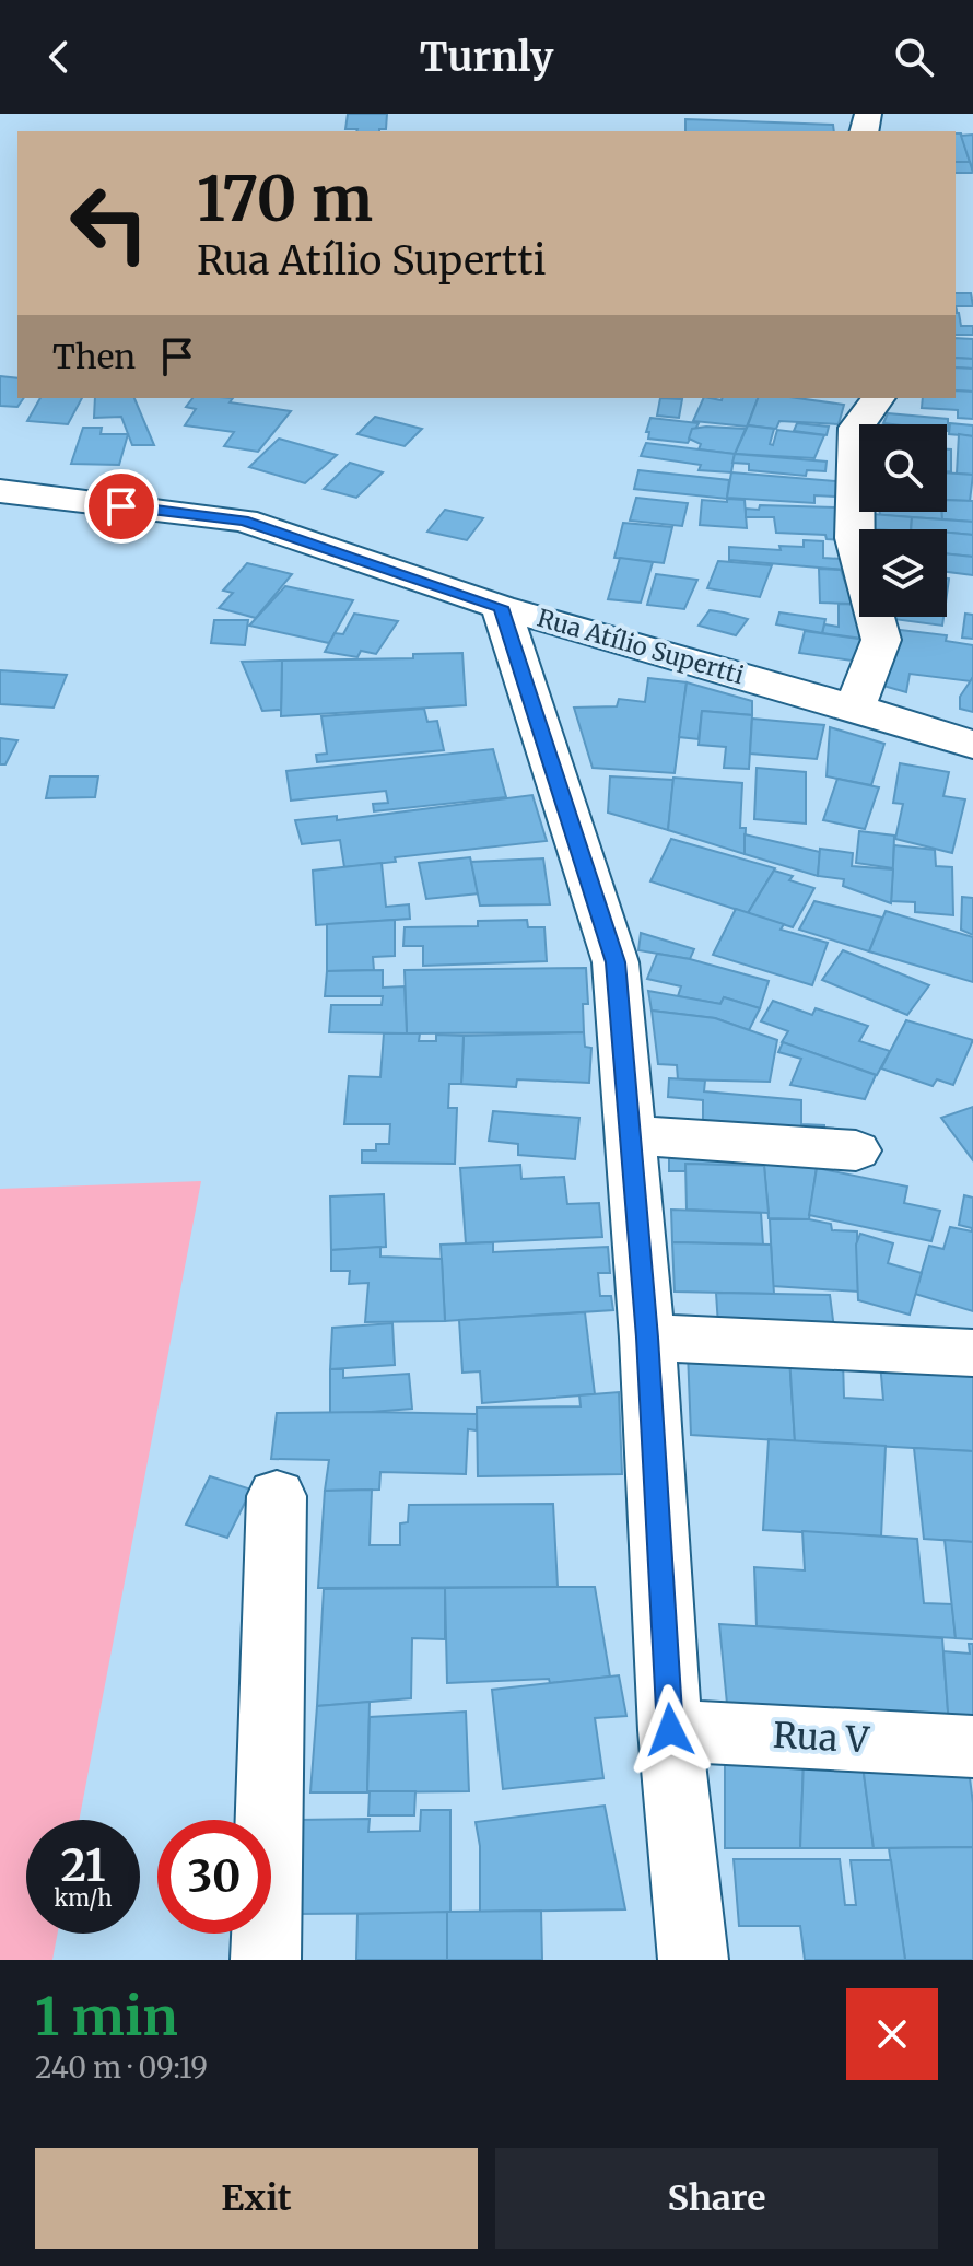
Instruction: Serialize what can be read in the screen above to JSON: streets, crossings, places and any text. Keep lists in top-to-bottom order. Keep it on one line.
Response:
{"streets":{"street":["Rua Atílio Supertti","Rua V"]},"page":{"header":"Turnly","turn":["170 m","Rua Atílio Supertti"],"then":"Then","speed":"21 km/h","limit":"30","heading":["1 min","240 m · 09:19"],"buttons":["Exit","Share"]}}
